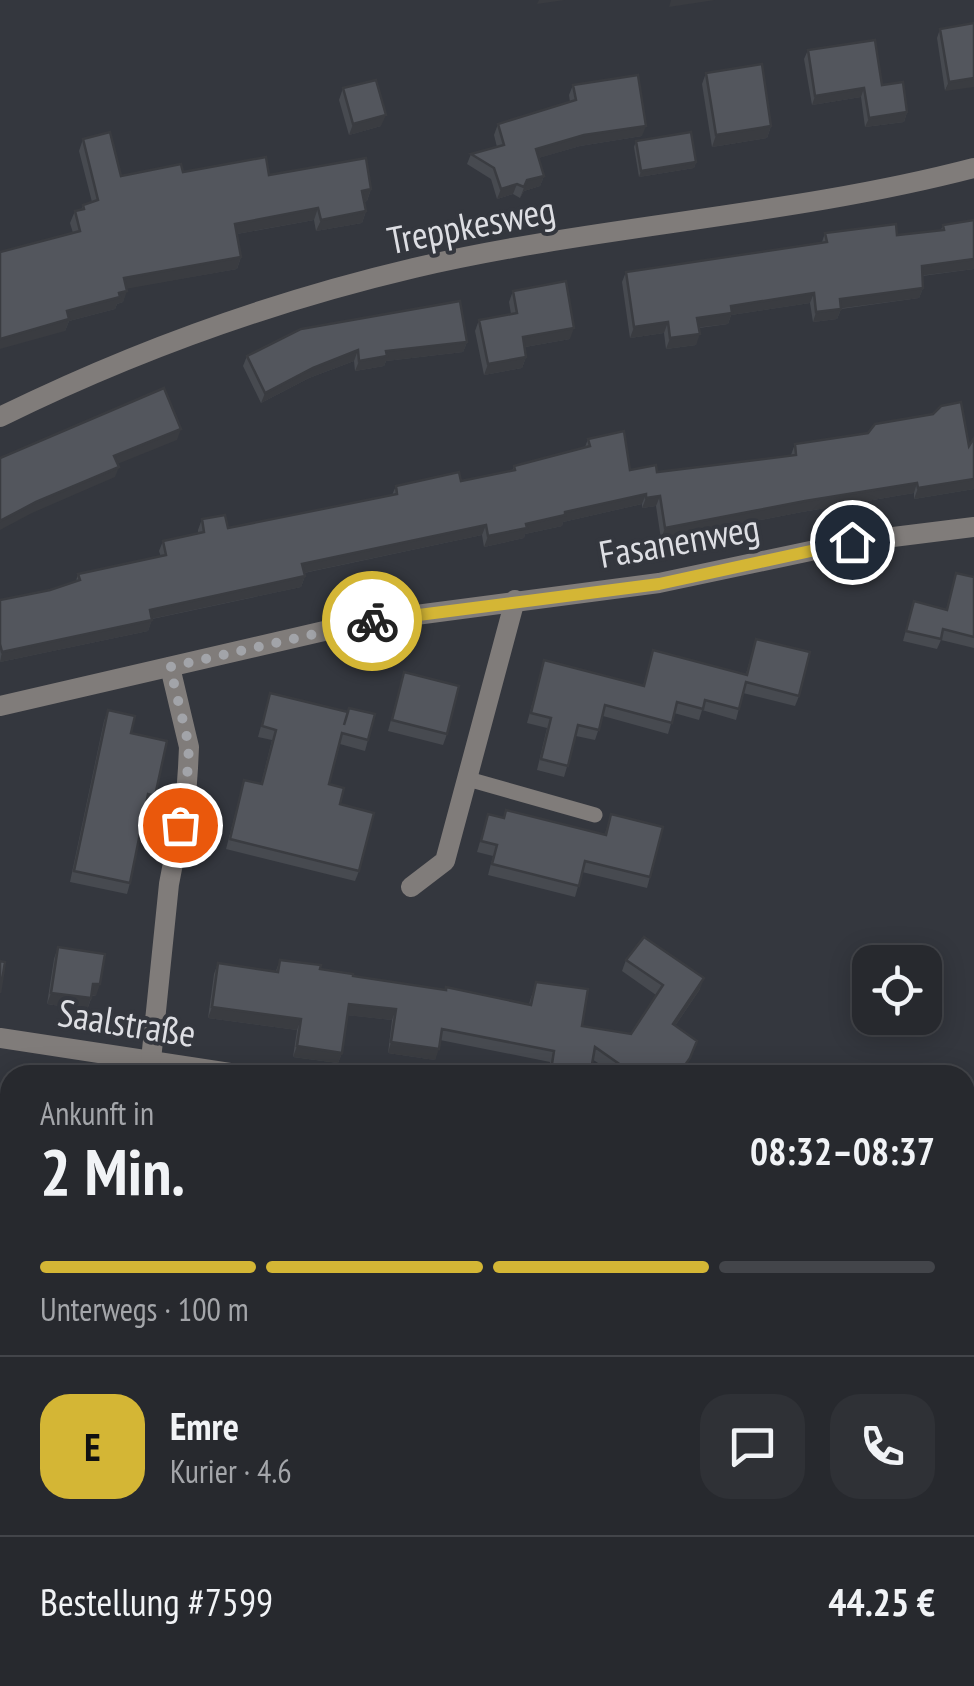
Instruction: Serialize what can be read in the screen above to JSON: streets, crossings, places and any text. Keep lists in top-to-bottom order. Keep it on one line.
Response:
{"streets":{"street":["Treppkesweg","Fasanenweg","Saalstraße"]},"page":{"heading":["2 Min.","Ankunft in","08:32–08:37"],"panel":["Emre","Kurier · 4.6","Bestellung #7599","44.25 €"],"bar":"Unterwegs · 100 m","round":"E"}}
